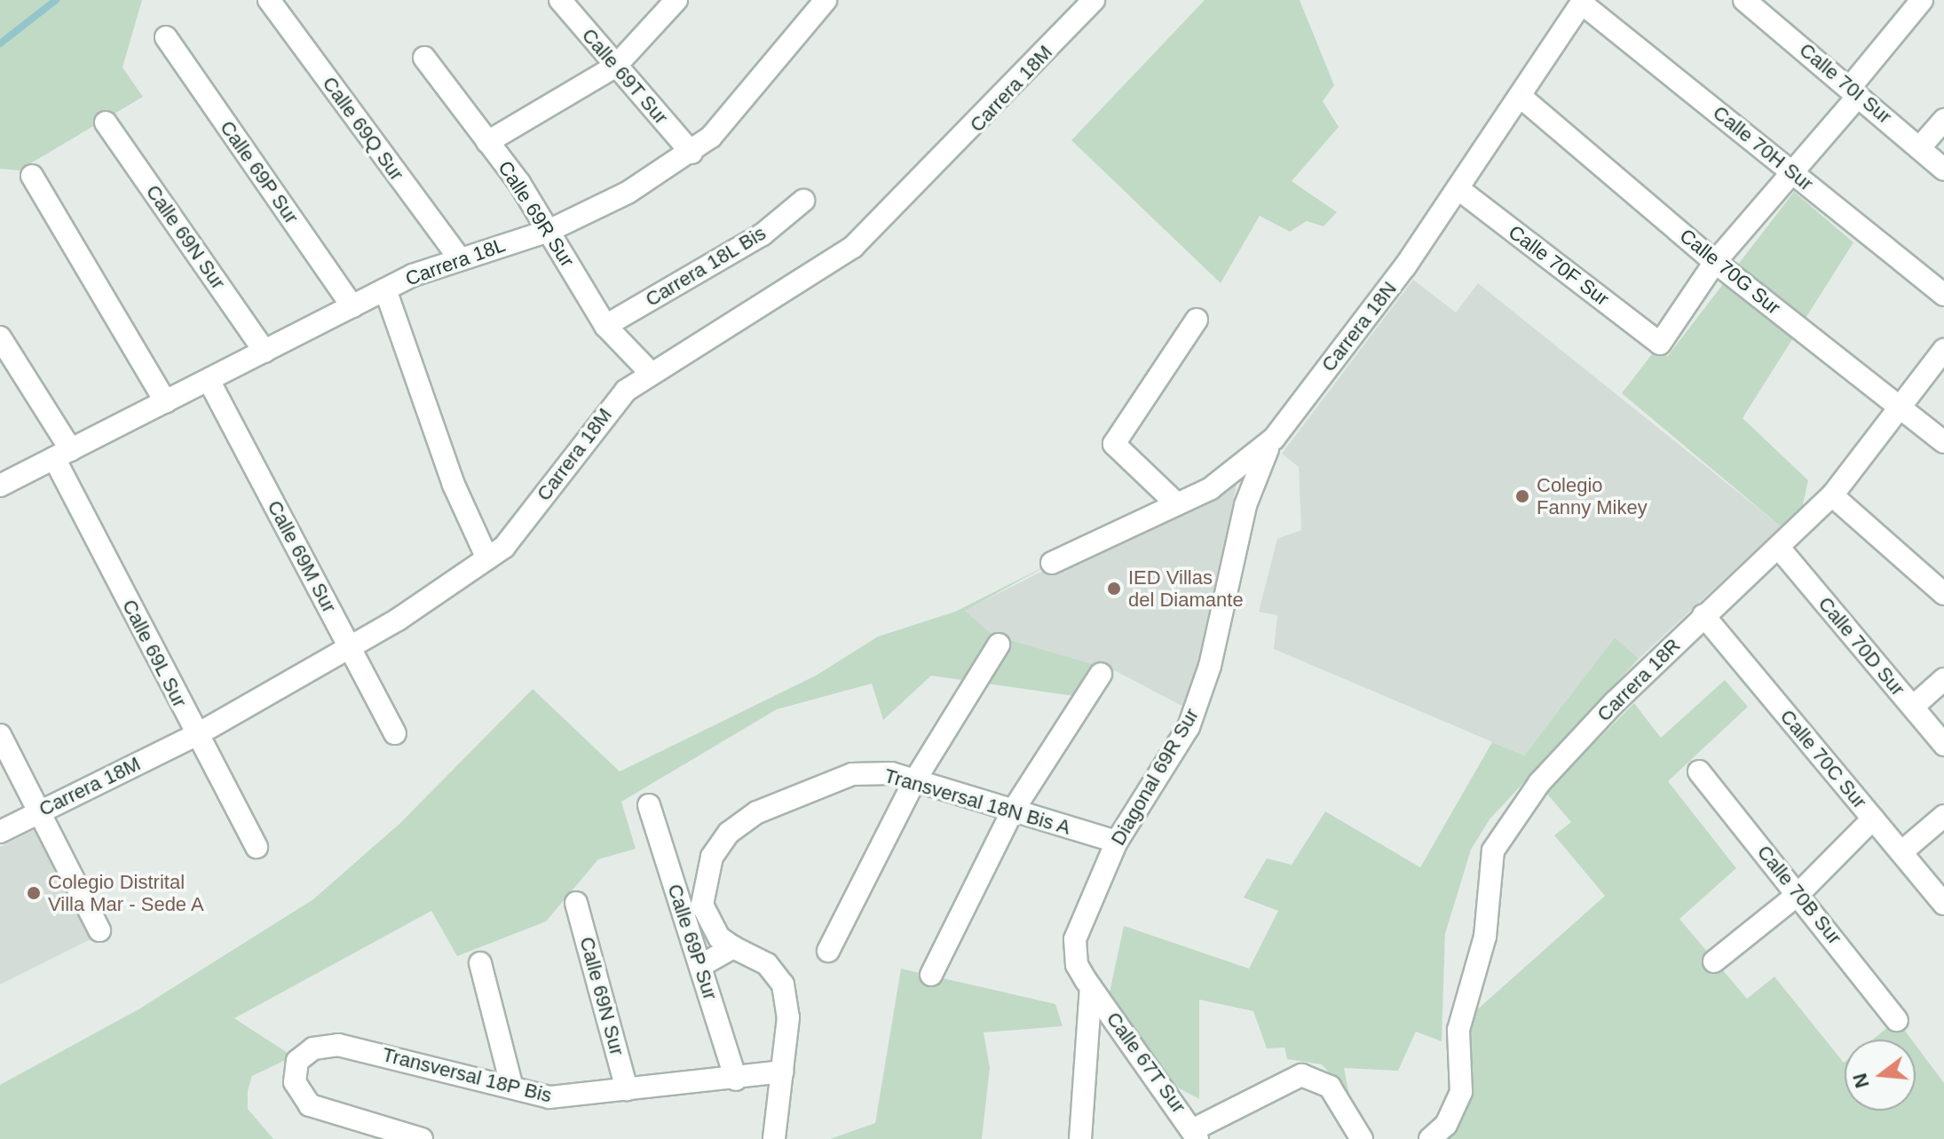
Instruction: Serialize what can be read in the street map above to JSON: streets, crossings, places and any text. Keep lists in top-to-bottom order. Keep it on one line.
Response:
{"streets":{"street":["Calle 69T Sur","Calle 70I Sur","Carrera 18M","Calle 69Q Sur","Calle 70H Sur","Calle 69P Sur","Calle 69R Sur","Calle 69N Sur","Carrera 18L","Calle 70F Sur","Carrera 18L Bis","Calle 70G Sur","Carrera 18N","Calle 69M Sur","Calle 70D Sur","Calle 69L Sur","Carrera 18R","Calle 70C Sur","Diagonal 69R Sur","Transversal 18N Bis A","Calle 70B Sur","Calle 67T Sur","Transversal 18P Bis"]},"crossings":[["Calle 69T Sur","Carrera 18L"],["Carrera 18M","Calle 69R Sur"],["Carrera 18M","Calle 69M Sur"],["Carrera 18M","Calle 69L Sur"],["Calle 69Q Sur","Carrera 18L"],["Calle 70H Sur","Carrera 18N"],["Calle 69P Sur","Carrera 18L"],["Calle 69P Sur","Transversal 18P Bis"],["Calle 69R Sur","Carrera 18L"],["Calle 69R Sur","Carrera 18L Bis"],["Calle 69N Sur","Carrera 18L"],["Calle 69N Sur","Transversal 18P Bis"],["Carrera 18L","Calle 69M Sur"],["Carrera 18L","Calle 69L Sur"],["Calle 70F Sur","Calle 70G Sur"],["Calle 70F Sur","Carrera 18N"],["Calle 70G Sur","Carrera 18N"],["Calle 70G Sur","Carrera 18R"],["Carrera 18N","Diagonal 69R Sur"],["Calle 70D Sur","Carrera 18R"],["Carrera 18R","Calle 70C Sur"],["Diagonal 69R Sur","Transversal 18N Bis A"],["Diagonal 69R Sur","Calle 67T Sur"]],"places":["Colegio Fanny Mikey","IED Villas del Diamante","Colegio Distrital Villa Mar - Sede A"],"north":"left"}
